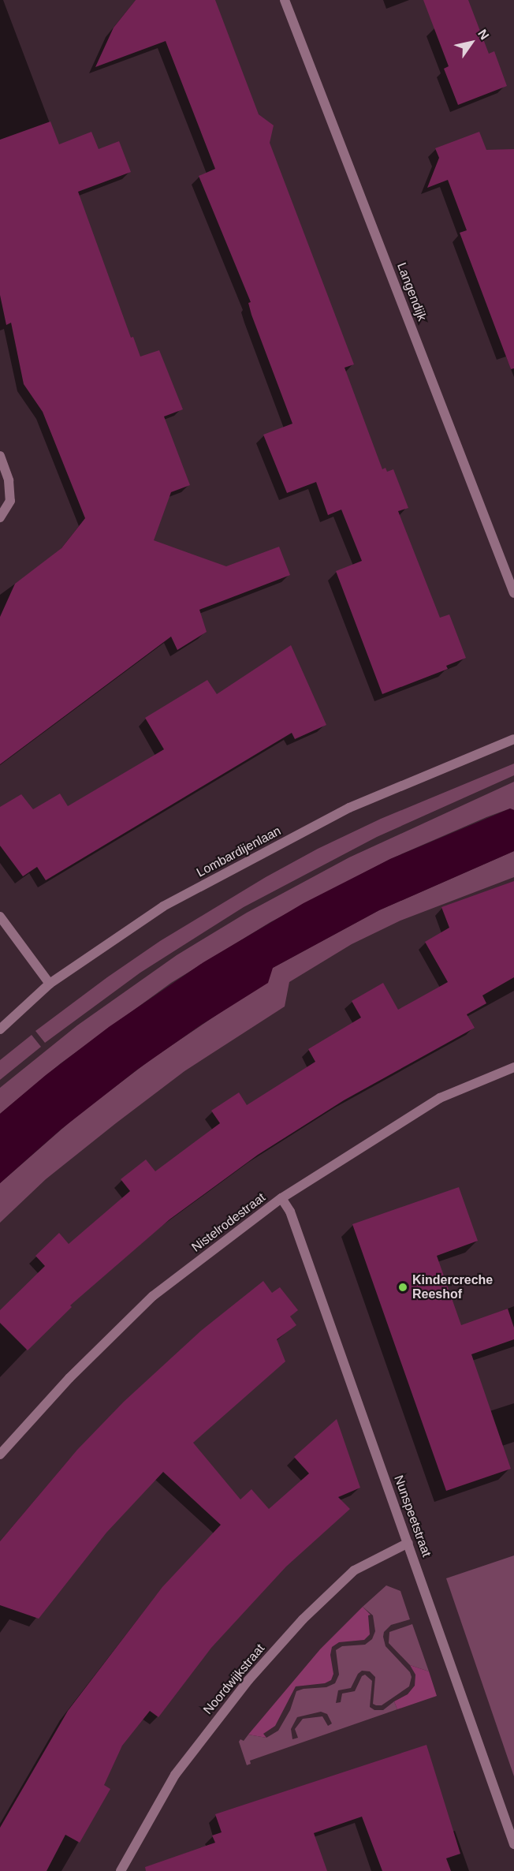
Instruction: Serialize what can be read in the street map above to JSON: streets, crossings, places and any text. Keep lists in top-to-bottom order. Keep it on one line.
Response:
{"streets":{"street":["Langendijk","Lombardijenlaan","Nistelrodestraat","Nunspeetstraat","Noordwijkstraat"]},"crossings":[["Nistelrodestraat","Nunspeetstraat"],["Nunspeetstraat","Noordwijkstraat"]],"places":["Kindercreche Reeshof"],"north":"top right"}
